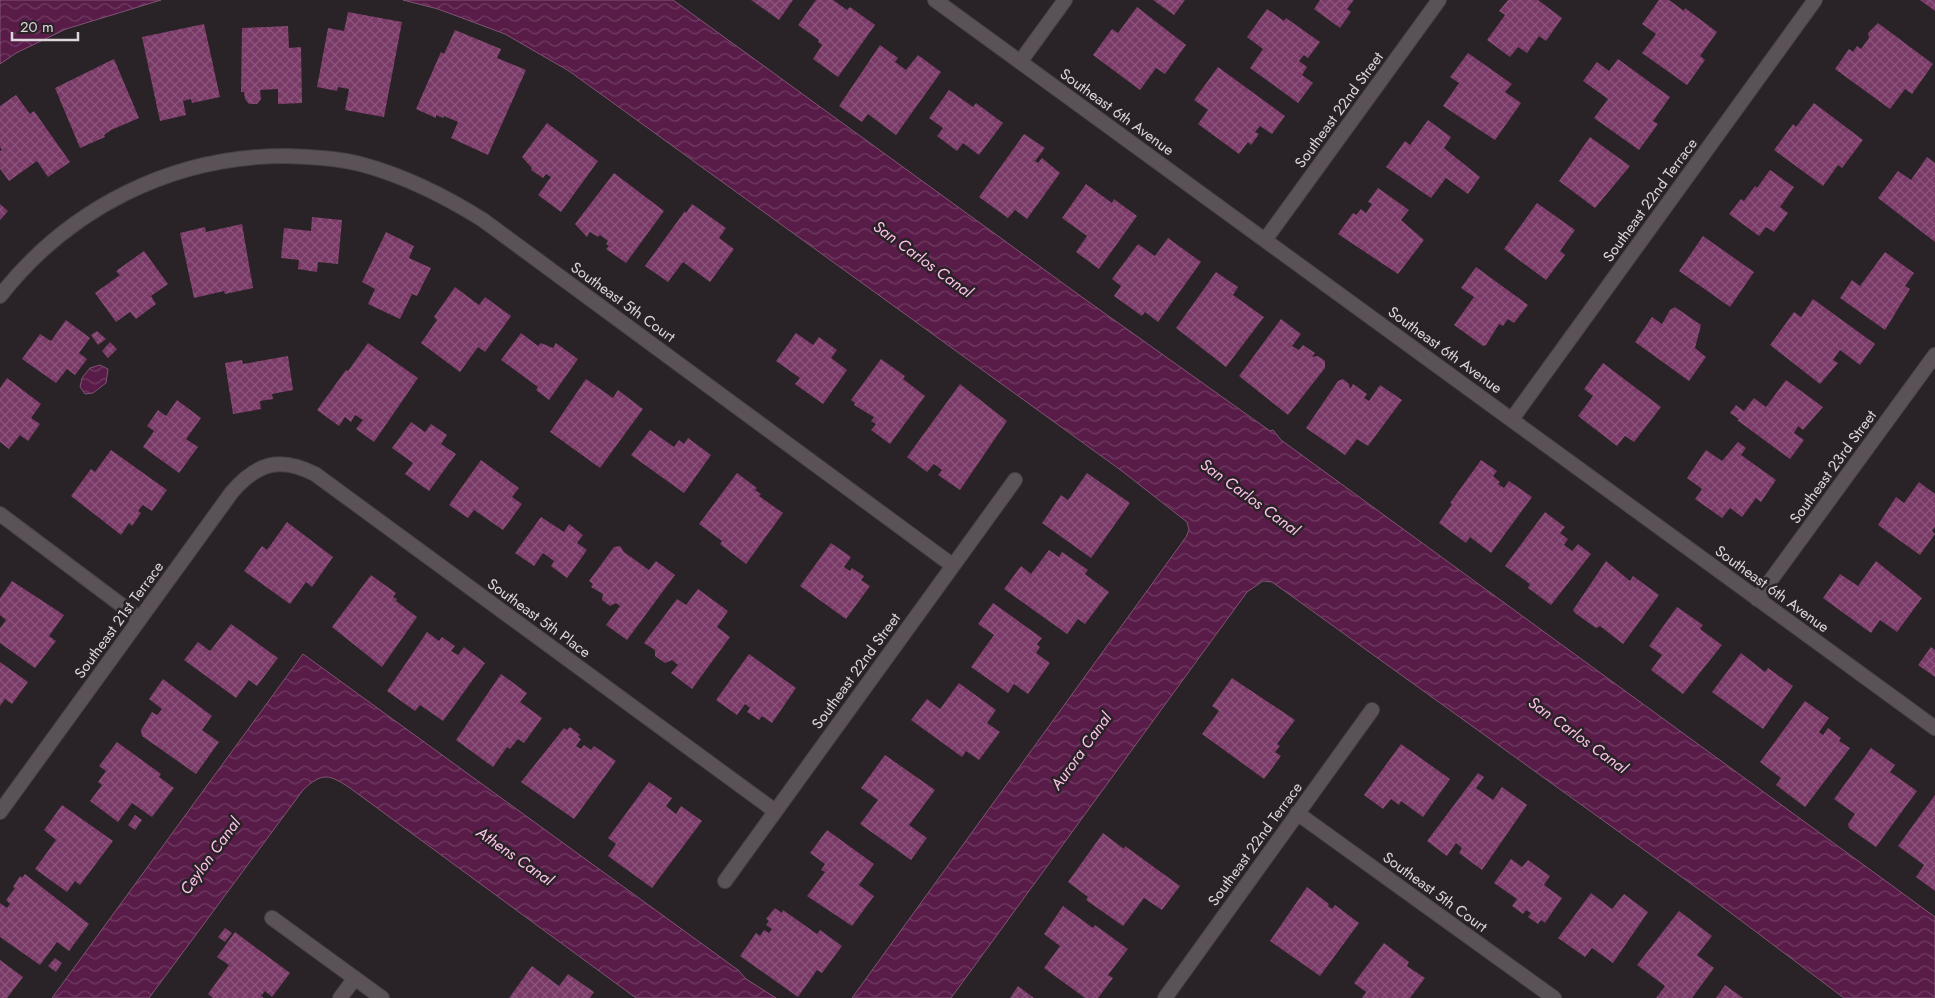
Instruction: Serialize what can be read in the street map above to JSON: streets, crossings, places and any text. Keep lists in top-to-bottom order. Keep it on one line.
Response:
{"streets":{"street":["Southeast 22nd Street","Southeast 6th Avenue","Southeast 22nd Terrace","Southeast 5th Court","Southeast 23rd Street","Southeast 5th Place","Southeast 21st Terrace"]},"crossings":[["Southeast 22nd Street","Southeast 6th Avenue"],["Southeast 22nd Street","Southeast 5th Court"],["Southeast 22nd Street","Southeast 5th Place"],["Southeast 6th Avenue","Southeast 22nd Terrace"],["Southeast 6th Avenue","Southeast 23rd Street"],["Southeast 22nd Terrace","Southeast 5th Court"],["Southeast 5th Place","Southeast 21st Terrace"]],"water":["San Carlos Canal","Aurora Canal","Ceylon Canal","Athens Canal"],"scale_bar":"20 m"}
